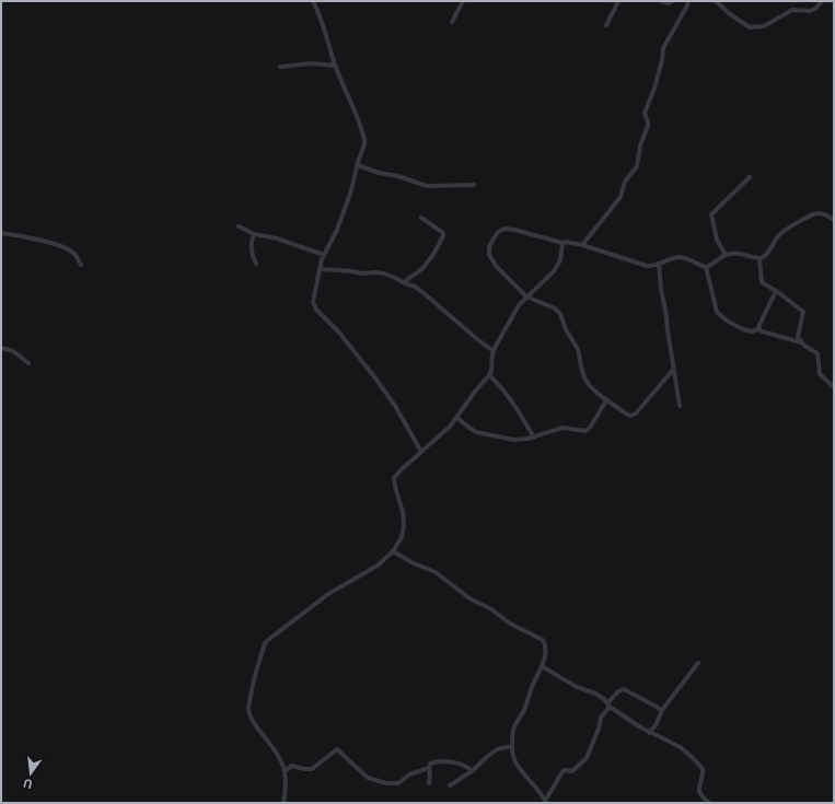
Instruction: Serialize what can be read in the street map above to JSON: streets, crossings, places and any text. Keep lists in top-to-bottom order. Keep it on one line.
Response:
{"north":"bottom"}
